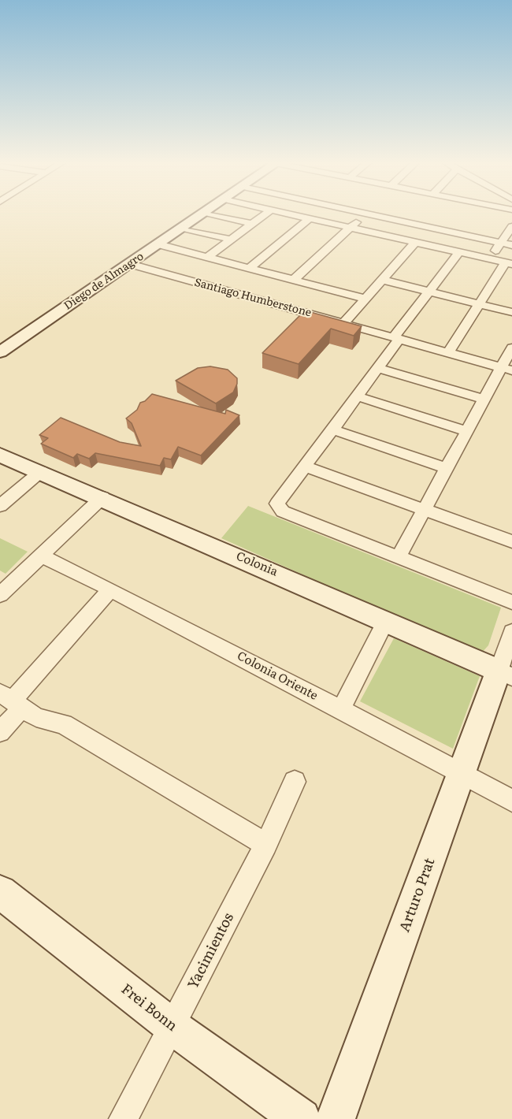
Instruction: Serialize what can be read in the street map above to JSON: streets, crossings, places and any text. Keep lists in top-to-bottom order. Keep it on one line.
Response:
{"streets":{"street":["Diego de Almagro","Santiago Humberstone","Colonia","Colonia Oriente","Arturo Prat","Yacimientos","Frei Bonn"]},"crossings":[["Diego de Almagro","Santiago Humberstone"],["Colonia","Arturo Prat"],["Colonia Oriente","Arturo Prat"],["Yacimientos","Frei Bonn"]]}
